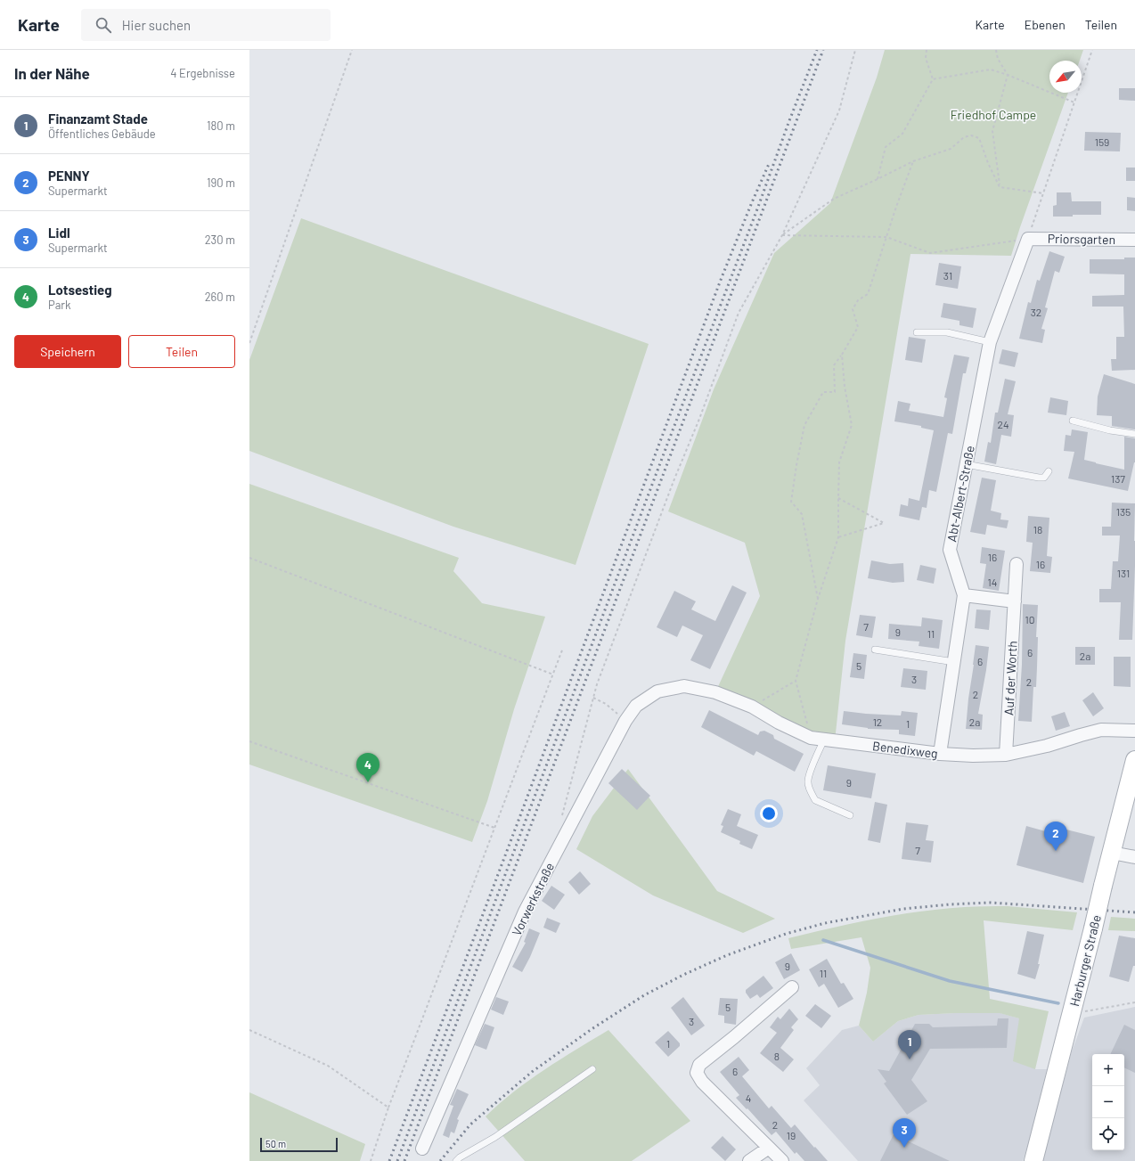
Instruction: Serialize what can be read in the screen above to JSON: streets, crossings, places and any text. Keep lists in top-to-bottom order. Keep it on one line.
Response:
{"streets":{"main road":["Harburger Straße"],"street":["Priorsgarten","Abt-Albert-Straße","Auf der Worth","Benedixweg","Vorwerkstraße"]},"crossings":[["Priorsgarten","Abt-Albert-Straße"],["Abt-Albert-Straße","Benedixweg"],["Auf der Worth","Benedixweg"],["Benedixweg","Vorwerkstraße"]],"parks":["Friedhof Campe"],"house_numbers":["159","31","32","24","137","135","18","16","16","131","14","10","7","9","11","6","2a","6","5","3","2","2","12","2a","1","9","7","9","11","5","3","1","8","6","4","2","19"],"scale_bar":"50 m","north":"bottom left","page":{"header":"Karte","search":"Hier suchen","nav":["Karte","Ebenen","Teilen"],"heading":["In der Nähe","4 Ergebnisse"],"list":[{"mark":"1","name":"Finanzamt Stade","note":"Öffentliches Gebäude","value":"180 m"},{"mark":"2","name":"PENNY","note":"Supermarkt","value":"190 m"},{"mark":"3","name":"Lidl","note":"Supermarkt","value":"230 m"},{"mark":"4","name":"Lotsestieg","note":"Park","value":"260 m"}],"buttons":["Speichern","Teilen"],"pins":["4","2","1","3"],"map_buttons":["+","−"],"scale":"50 m"}}
